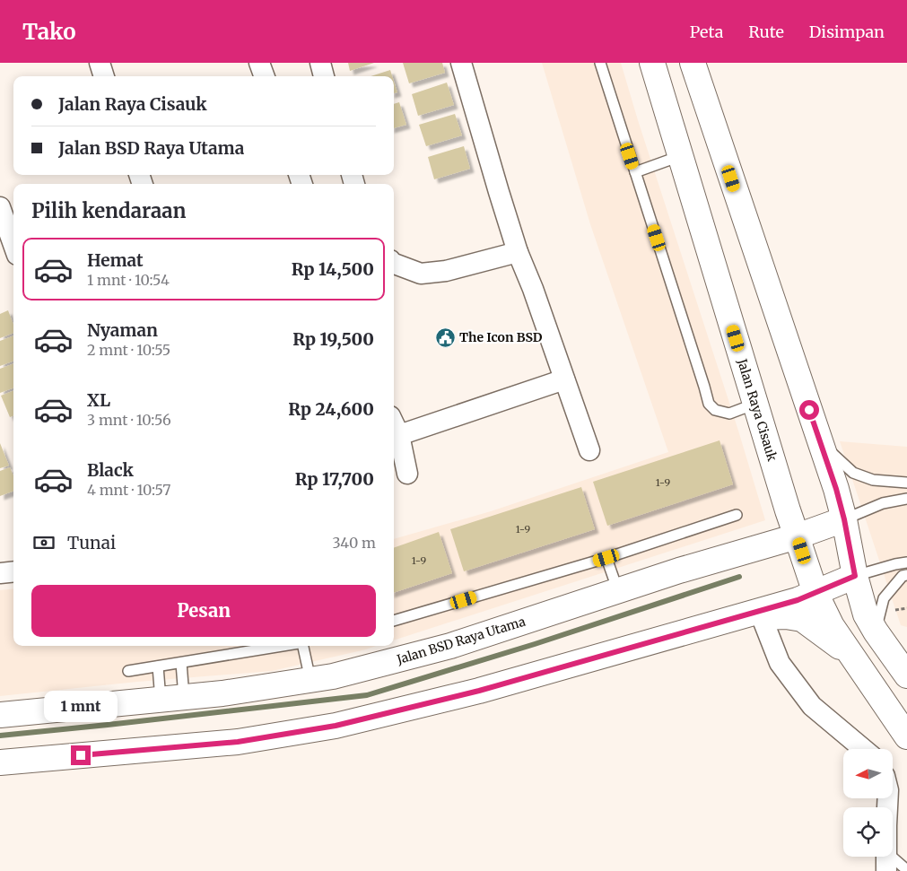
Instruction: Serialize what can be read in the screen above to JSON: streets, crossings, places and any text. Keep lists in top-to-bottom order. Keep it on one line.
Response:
{"streets":{"main road":["Jalan Raya Cisauk","Jalan BSD Raya Utama"]},"crossings":[["Jalan Raya Cisauk","Jalan BSD Raya Utama"]],"places":{"public building":["The Icon BSD"]},"house_numbers":["1-9","1-9","1-9"],"north":"left","page":{"header":"Tako","nav":["Peta","Rute","Disimpan"],"banner":["Jalan Raya Cisauk","Jalan BSD Raya Utama"],"heading":"Pilih kendaraan","list":[{"name":"Hemat","note":"1 mnt · 10:54","value":"Rp 14,500"},{"name":"Nyaman","note":"2 mnt · 10:55","value":"Rp 19,500"},{"name":"XL","note":"3 mnt · 10:56","value":"Rp 24,600"},{"name":"Black","note":"4 mnt · 10:57","value":"Rp 17,700"}],"pay":["Tunai","340 m"],"buttons":"Pesan","bubble":"1 mnt"}}
